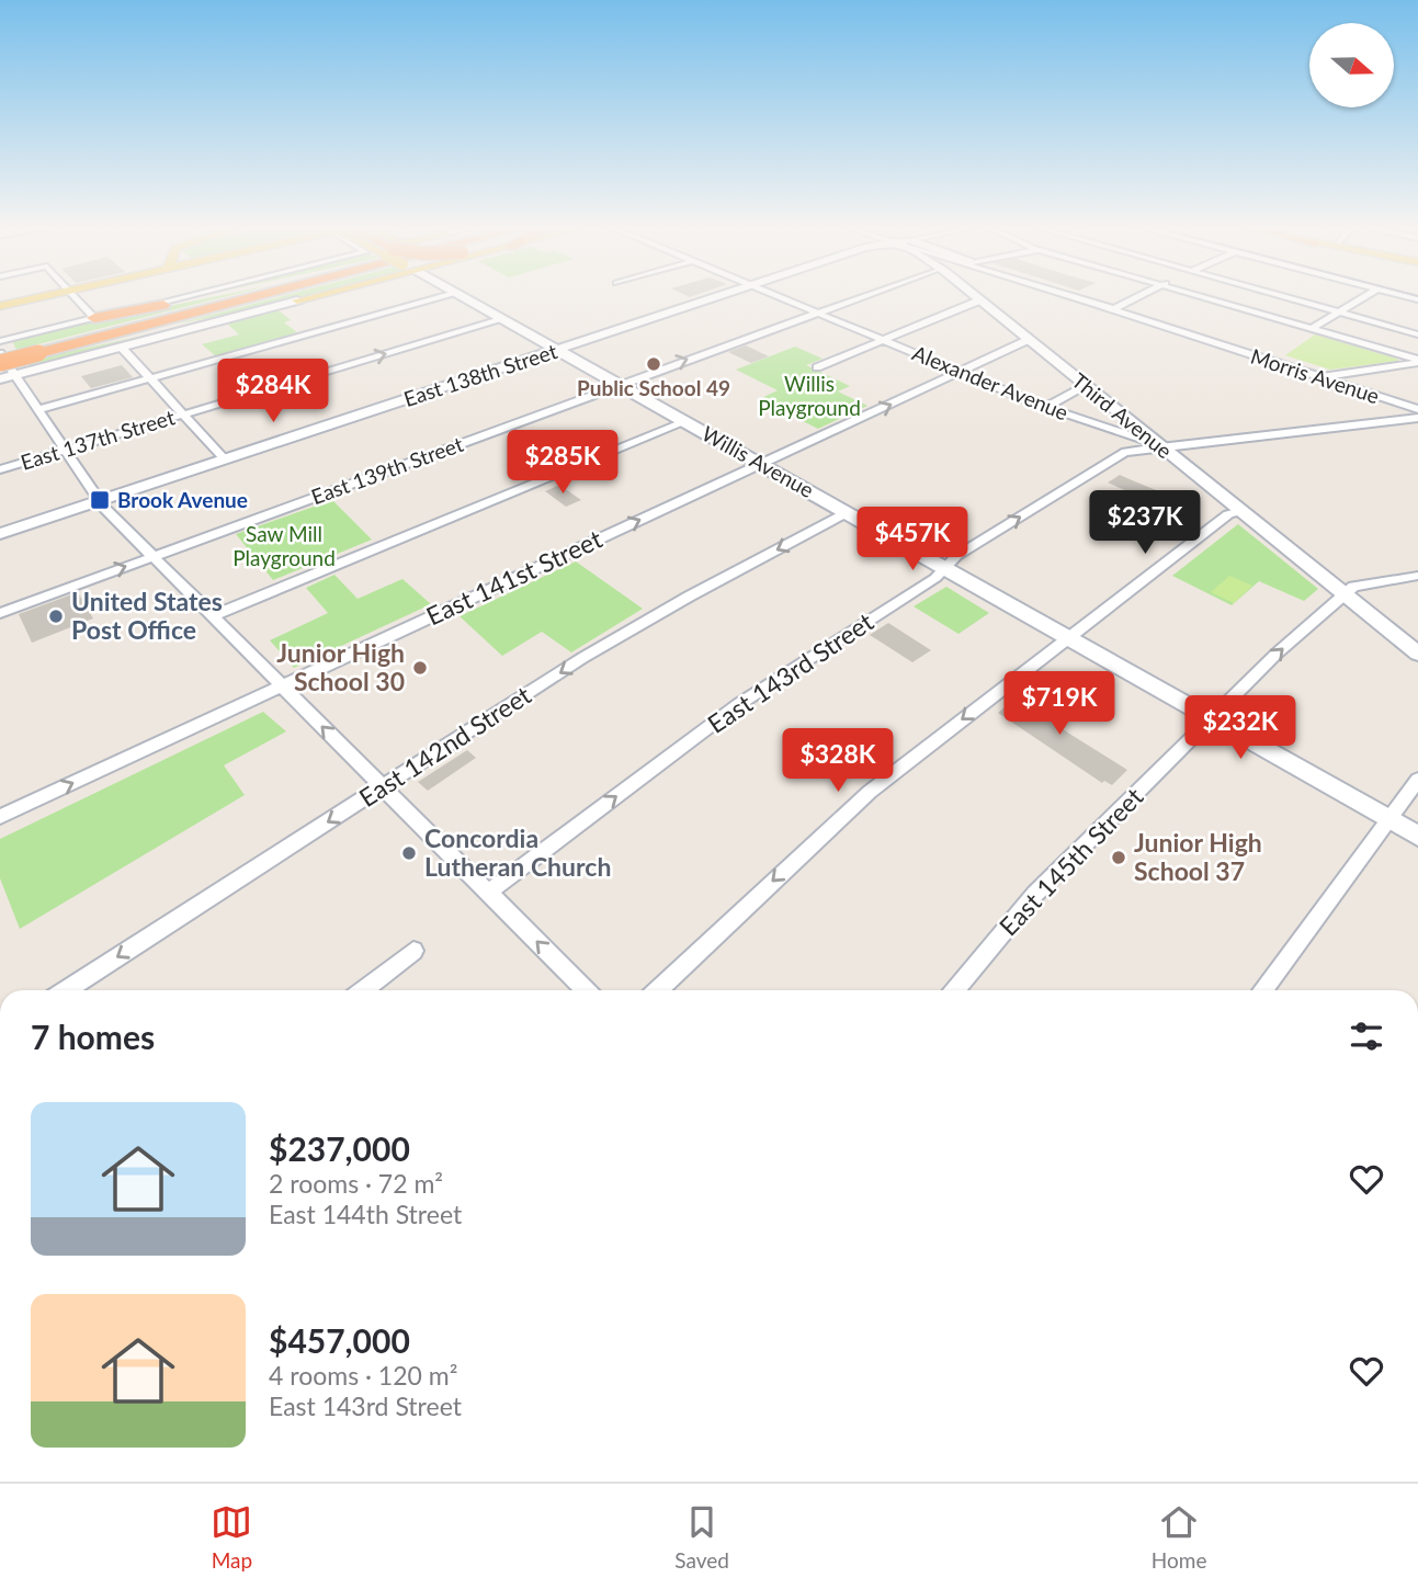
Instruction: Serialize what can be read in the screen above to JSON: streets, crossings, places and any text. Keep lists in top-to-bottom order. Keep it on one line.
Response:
{"streets":{"main road":["East 138th Street","Third Avenue","Willis Avenue"],"street":["Morris Avenue","Alexander Avenue","East 137th Street","East 139th Street","East 141st Street","East 143rd Street","East 142nd Street","East 145th Street"]},"crossings":[["East 138th Street","Willis Avenue"],["Alexander Avenue","Third Avenue"],["Alexander Avenue","East 139th Street"],["Alexander Avenue","East 141st Street"],["Alexander Avenue","East 143rd Street"],["Third Avenue","East 141st Street"],["Third Avenue","East 143rd Street"],["Third Avenue","East 145th Street"],["East 137th Street","Willis Avenue"],["Willis Avenue","East 139th Street"],["Willis Avenue","East 141st Street"],["Willis Avenue","East 143rd Street"],["Willis Avenue","East 142nd Street"],["Willis Avenue","East 145th Street"]],"one_way":["East 139th Street","East 142nd Street"],"parks":["Willis Playground","Saw Mill Playground"],"places":{"other":["Public School 49","United States Post Office","Junior High School 30","Concordia Lutheran Church","Junior High School 37"],"transit":["Brook Avenue"]},"north":"right","page":{"price":["$284K","$285K","$237K","$457K","$719K","$232K","$328K"],"heading":"7 homes","list":[{"name":"$237,000","note":"2 rooms · 72 m² · East 144th Street"},{"name":"$457,000","note":"4 rooms · 120 m² · East 143rd Street"}],"tabs":["Map","Saved","Home"]}}
